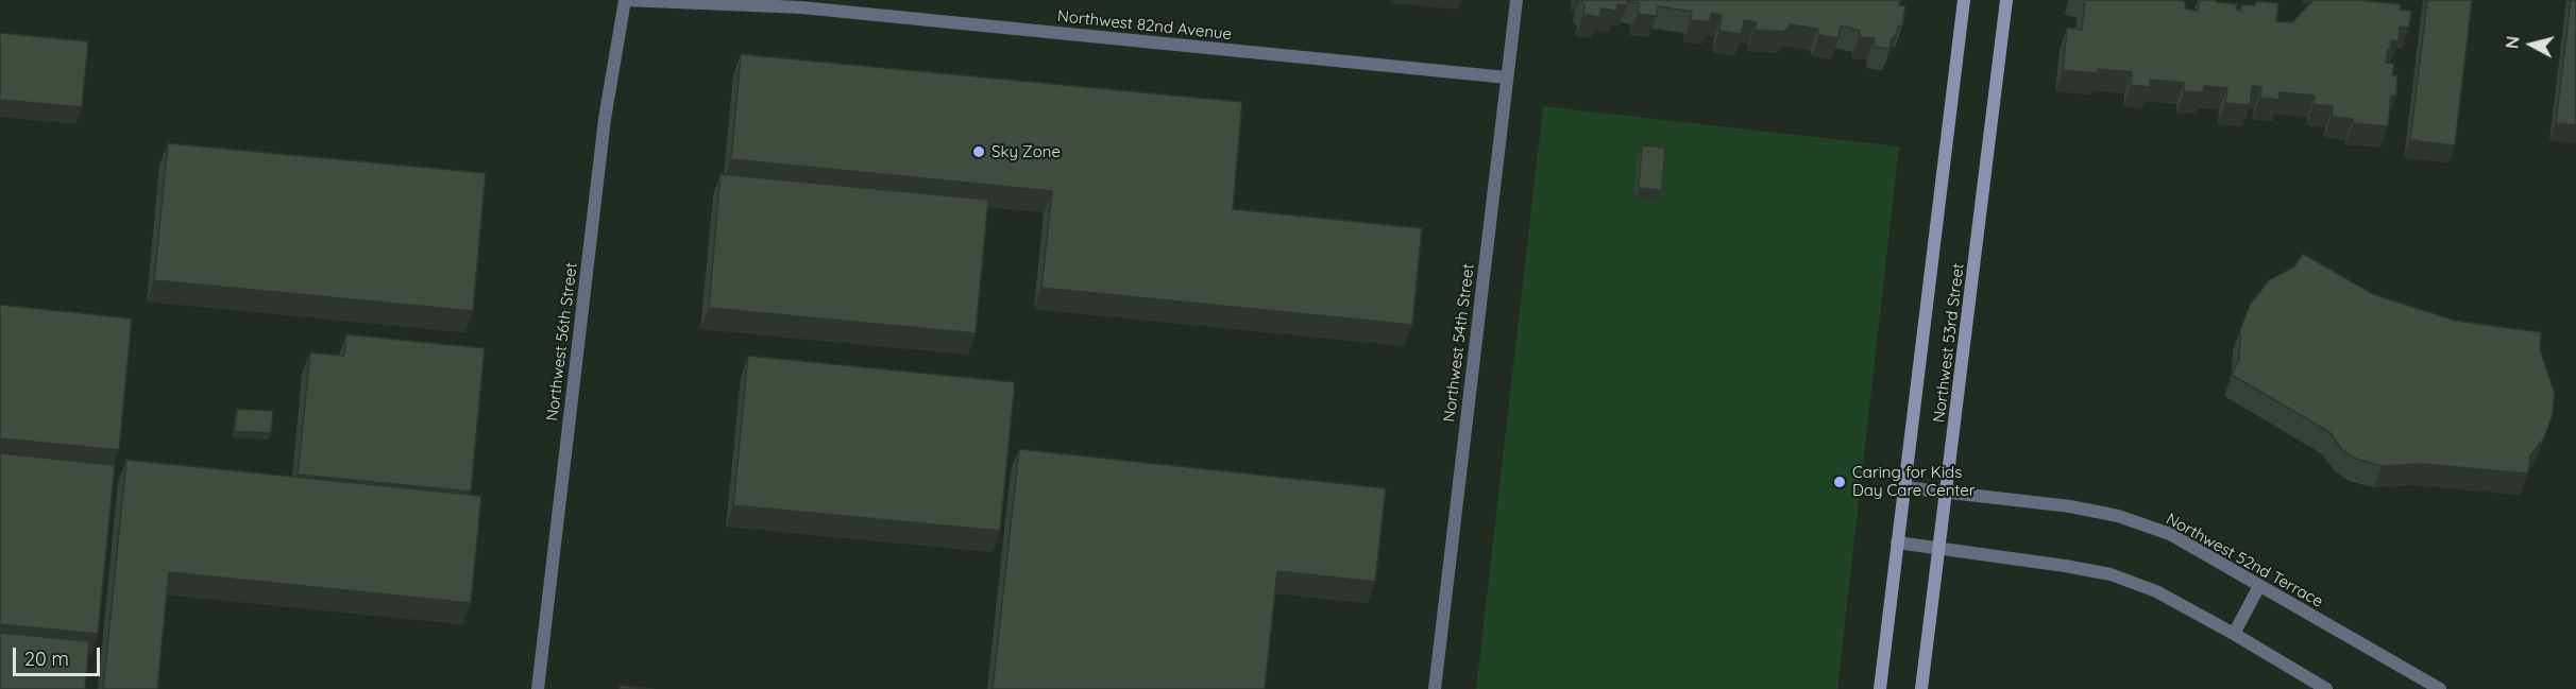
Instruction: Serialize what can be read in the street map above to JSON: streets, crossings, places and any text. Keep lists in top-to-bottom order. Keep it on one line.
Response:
{"streets":{"street":["Northwest 82nd Avenue","Northwest 56th Street","Northwest 54th Street","Northwest 53rd Street","Northwest 52nd Terrace"]},"crossings":[["Northwest 82nd Avenue","Northwest 56th Street"],["Northwest 82nd Avenue","Northwest 54th Street"],["Northwest 53rd Street","Northwest 52nd Terrace"]],"places":["Sky Zone","Caring for Kids Day Care Center"],"scale_bar":"20 m","north":"left"}
